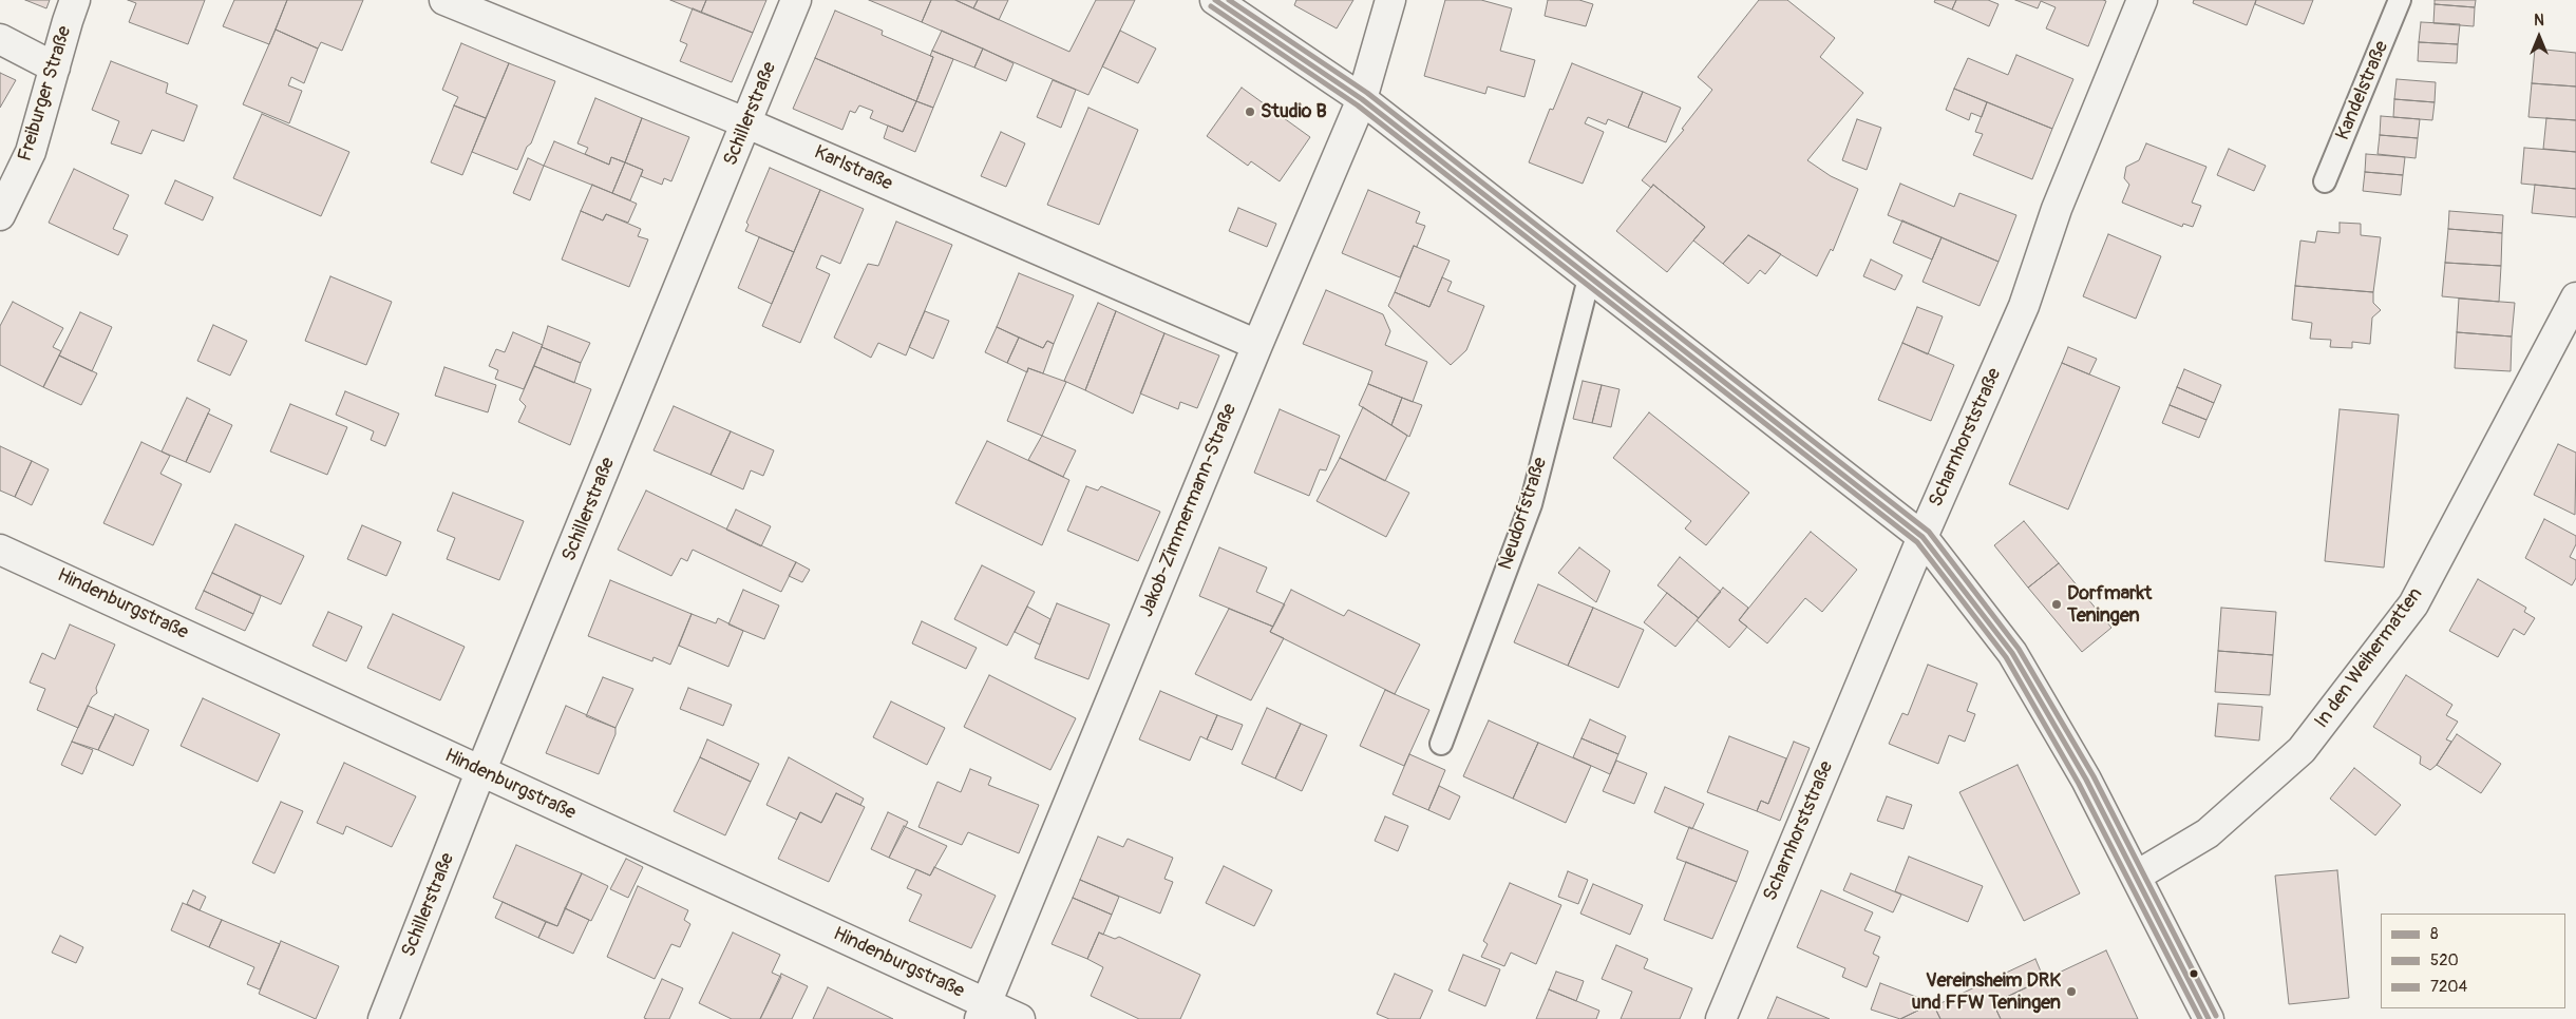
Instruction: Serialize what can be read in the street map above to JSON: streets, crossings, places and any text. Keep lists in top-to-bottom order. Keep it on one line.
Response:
{"streets":{"street":["Freiburger Straße","Schillerstraße","Karlstraße","Scharnhorststraße","Jakob-Zimmermann-Straße","Hindenburgstraße","In den Weihermatten"],"lane":["Kandelstraße","Neudorfstraße"]},"crossings":[["Schillerstraße","Karlstraße"],["Schillerstraße","Hindenburgstraße"],["Karlstraße","Jakob-Zimmermann-Straße"],["Jakob-Zimmermann-Straße","Hindenburgstraße"]],"places":["Studio B","Dorfmarkt Teningen","Vereinsheim DRK und FFW Teningen"],"lines":["transit line 8","transit line 7204","transit line 520"],"legend":["8","520","7204"],"north":"top"}
